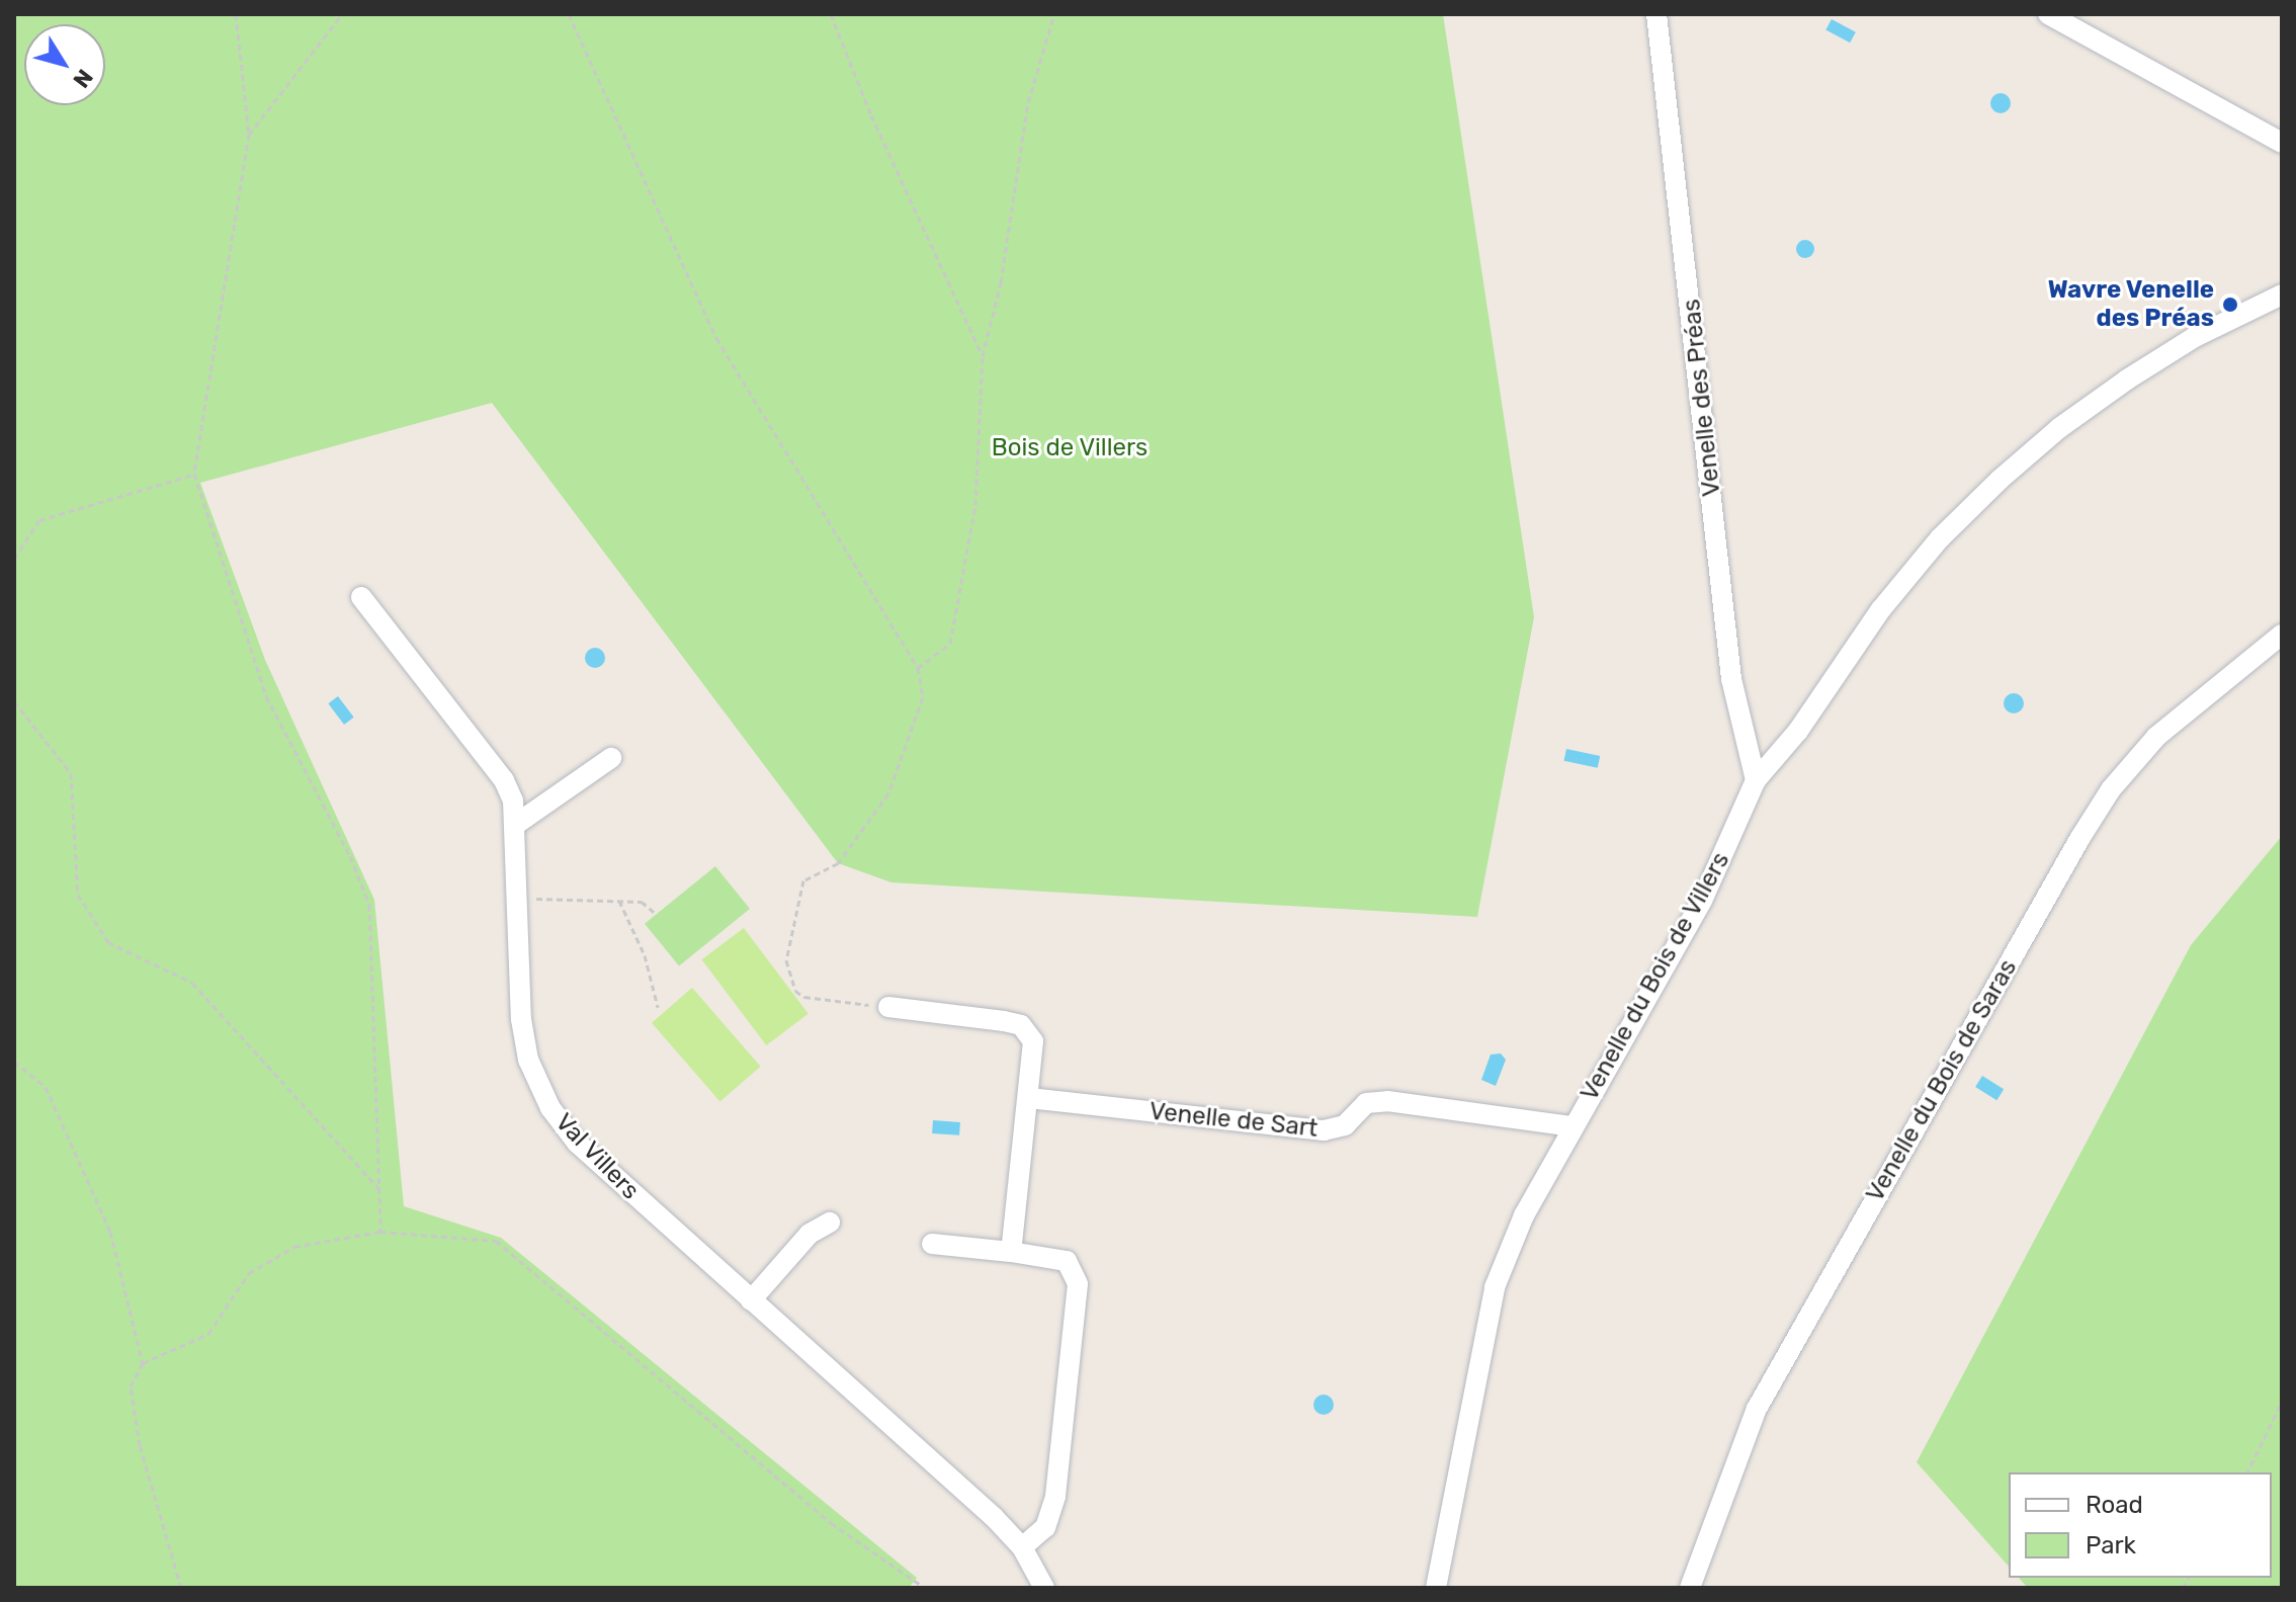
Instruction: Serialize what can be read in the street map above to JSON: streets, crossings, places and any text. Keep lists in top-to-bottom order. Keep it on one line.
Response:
{"streets":{"street":["Venelle des Préas","Venelle du Bois de Villers","Venelle du Bois de Saras","Venelle de Sart","Val Villers"]},"crossings":[["Venelle des Préas","Venelle du Bois de Villers"],["Venelle du Bois de Villers","Venelle de Sart"]],"parks":["Bois de Villers"],"places":["Wavre Venelle des Préas"],"legend":["Road","Park"],"north":"bottom right"}
